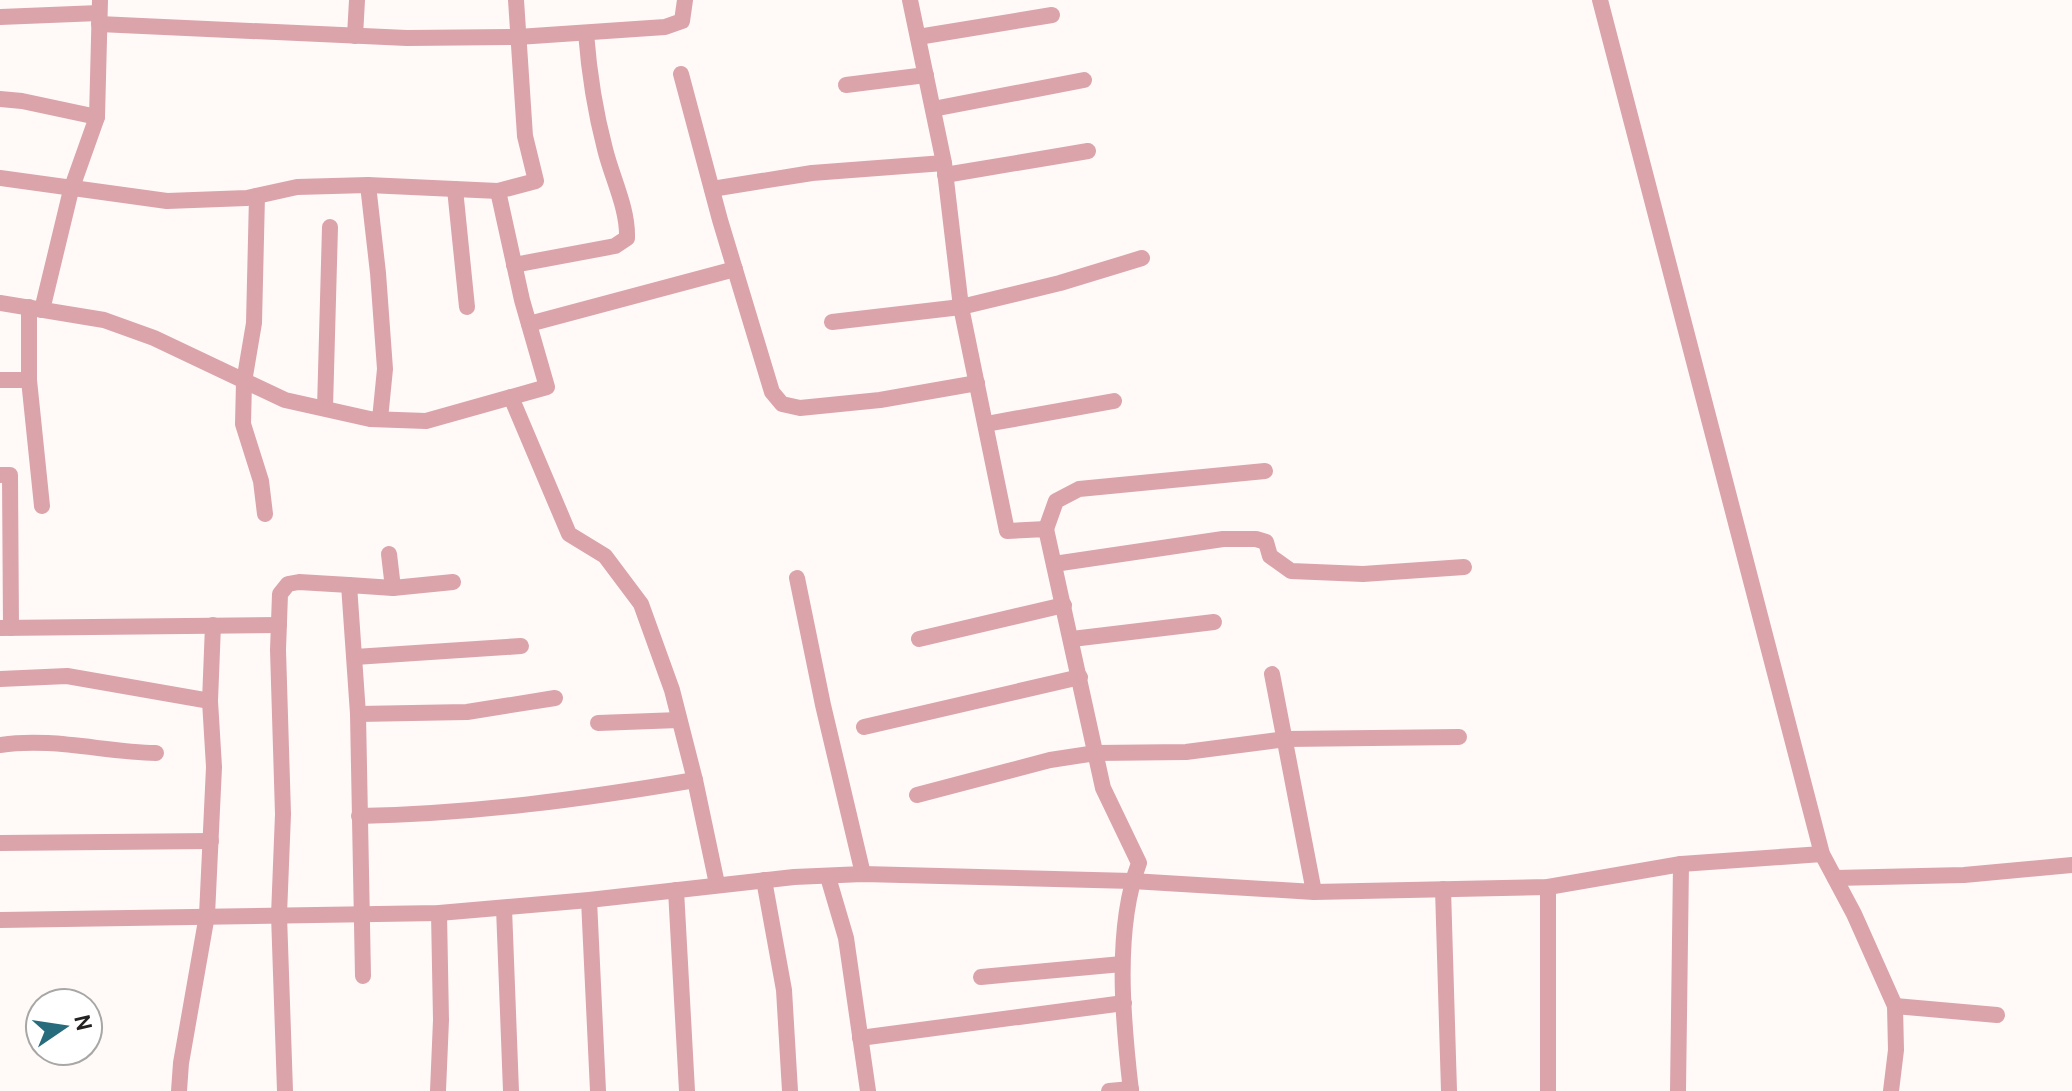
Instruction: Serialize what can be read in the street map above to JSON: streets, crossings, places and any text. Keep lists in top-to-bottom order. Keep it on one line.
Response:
{"north":"right"}
